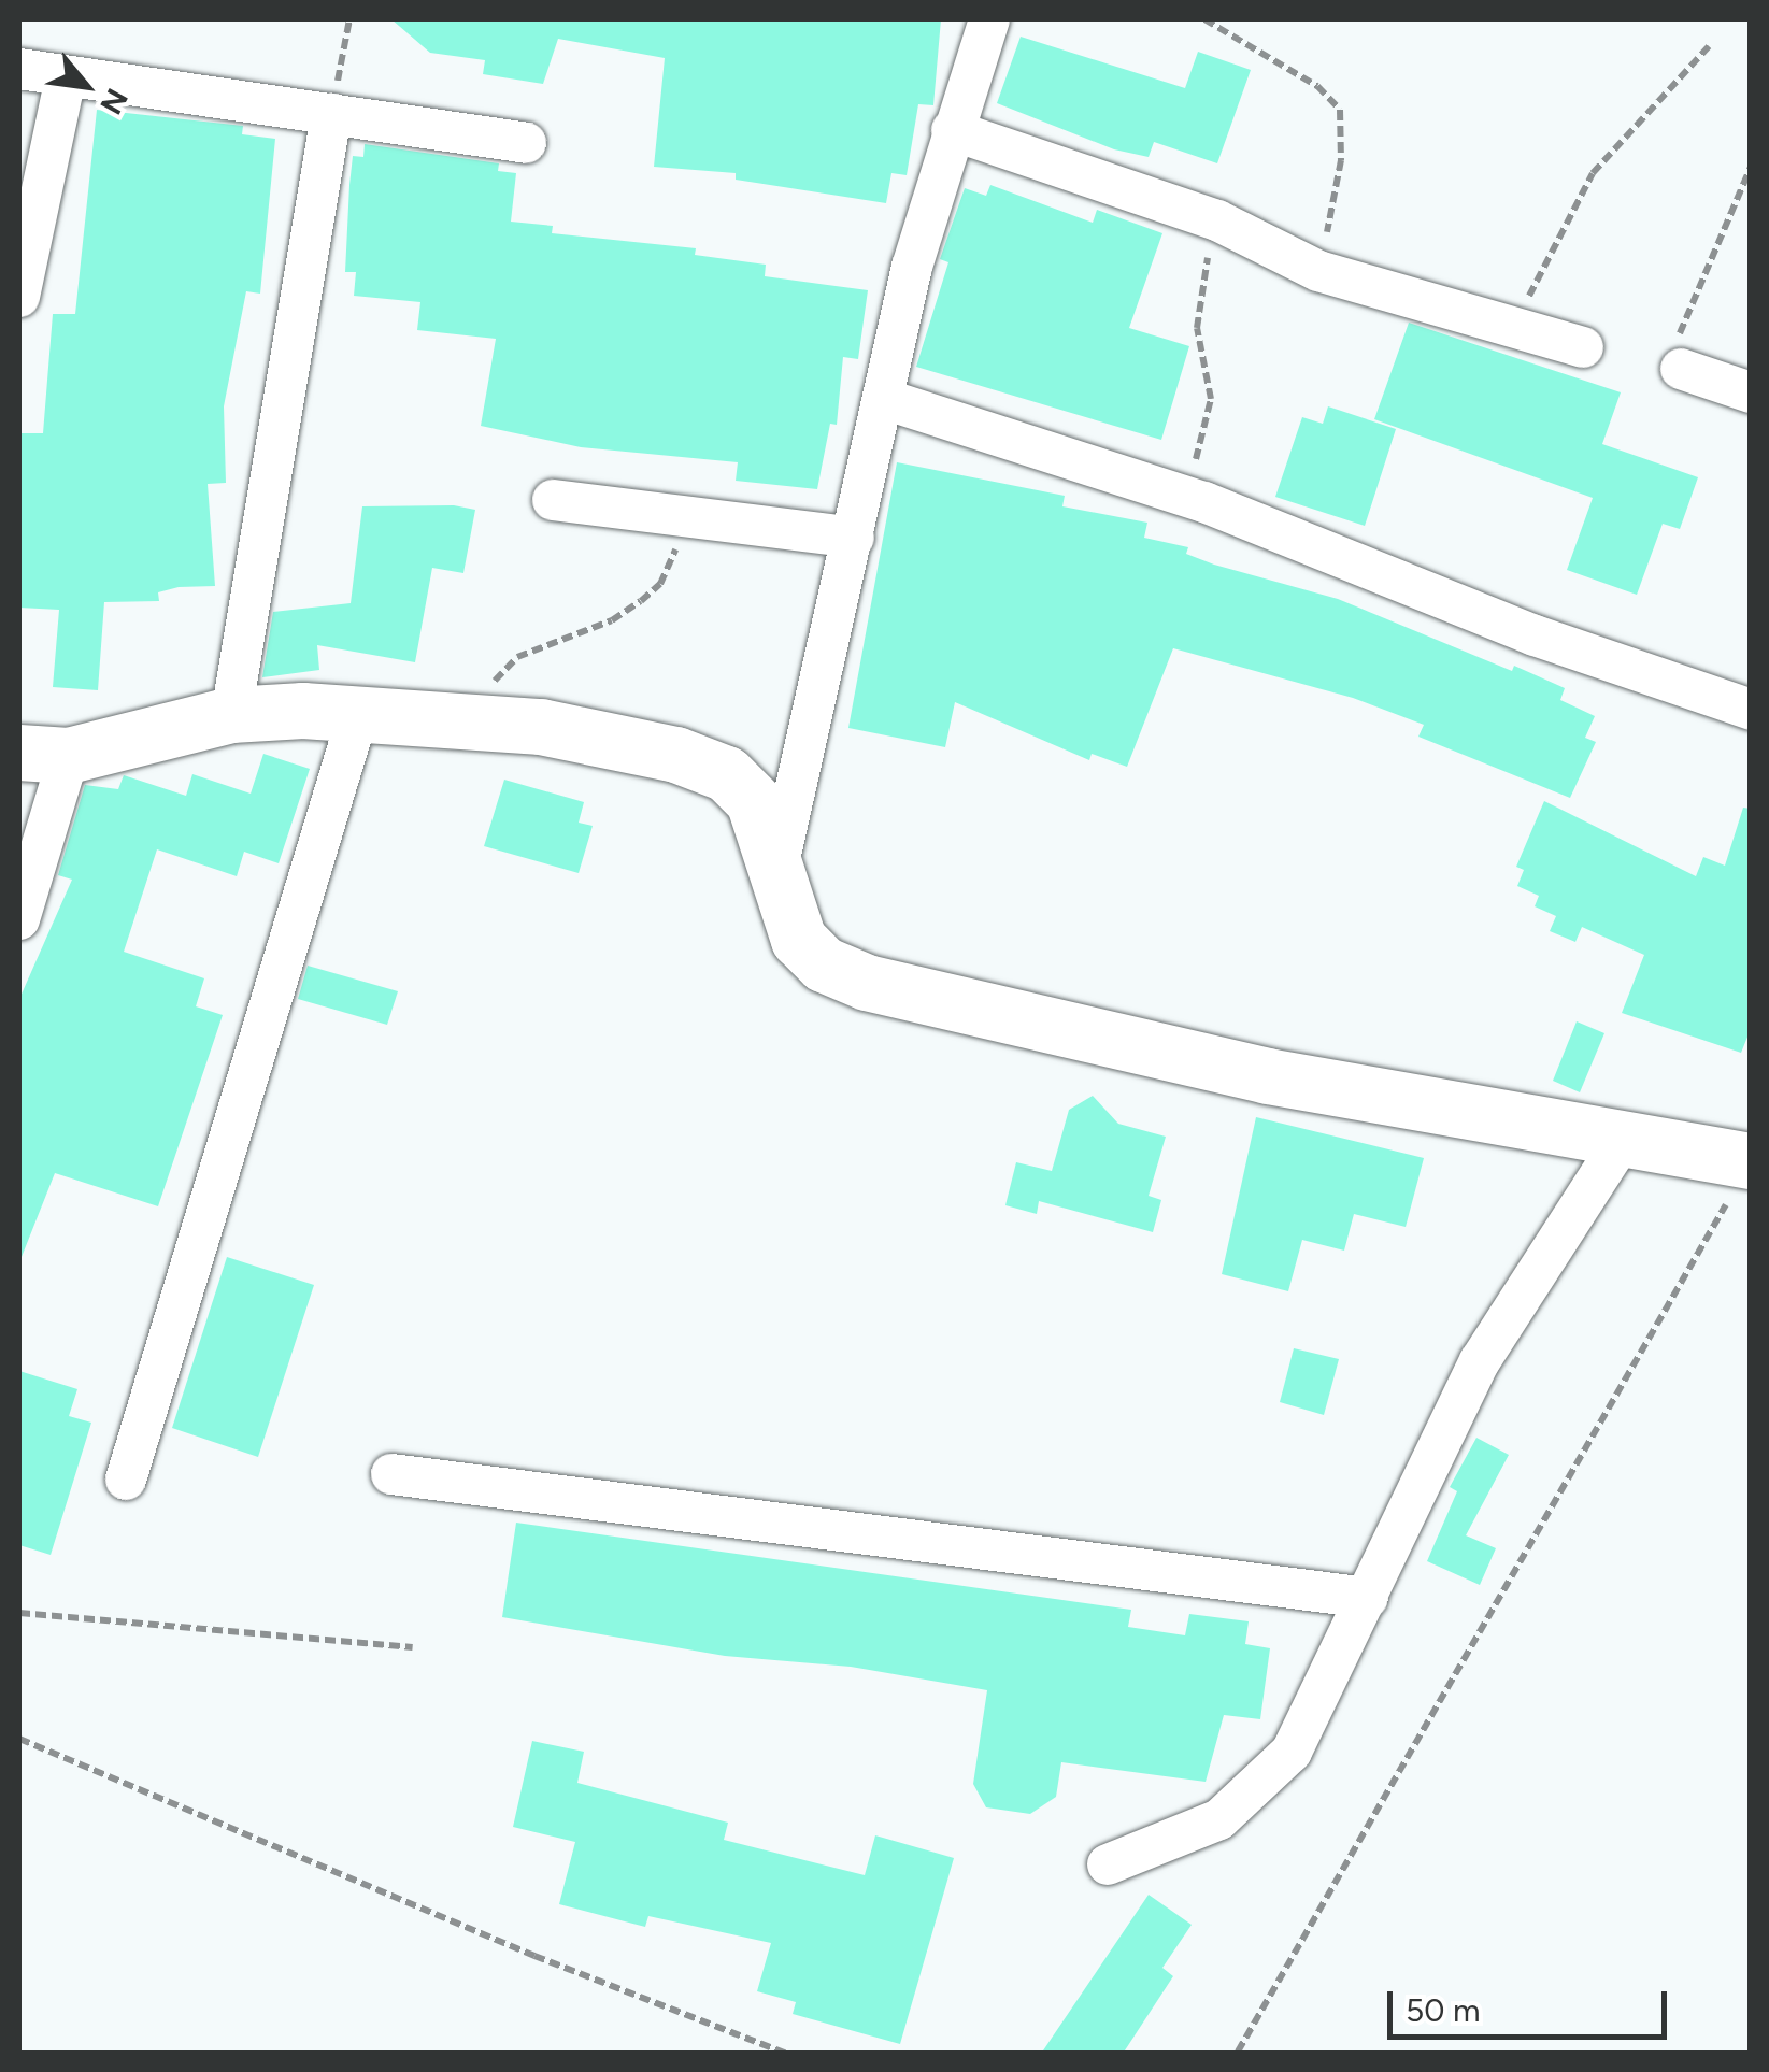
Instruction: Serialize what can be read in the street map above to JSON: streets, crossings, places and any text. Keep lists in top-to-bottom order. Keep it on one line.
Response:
{"scale_bar":"50 m","north":"bottom right"}
